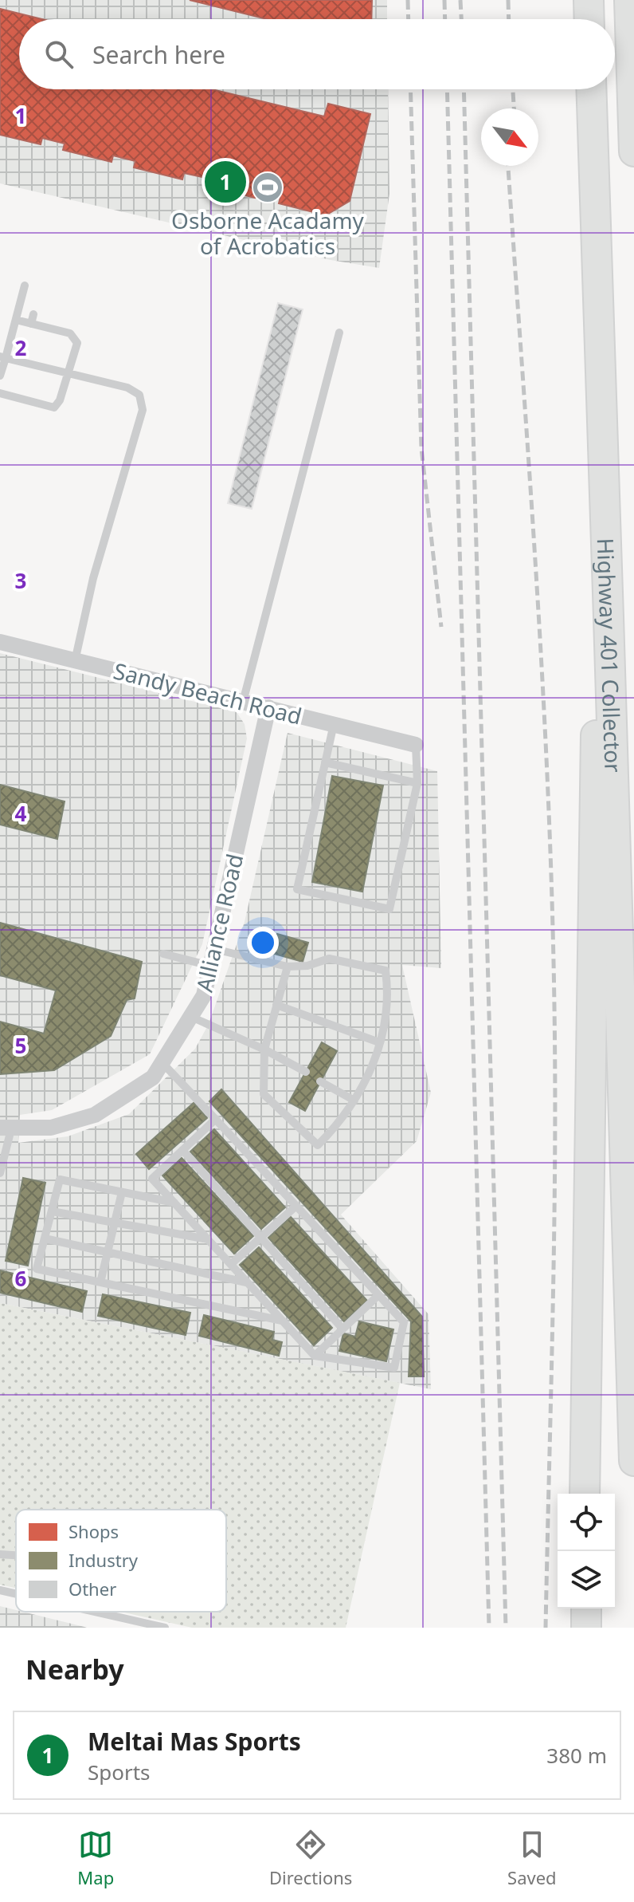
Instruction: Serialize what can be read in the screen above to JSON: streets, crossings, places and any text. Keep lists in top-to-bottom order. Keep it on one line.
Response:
{"streets":{"highway":["Highway 401 Collector"],"street":["Sandy Beach Road","Alliance Road"]},"crossings":[["Sandy Beach Road","Alliance Road"]],"places":{"sports":["Osborne Acadamy of Acrobatics"]},"legend":["Shops","Industry","Other"],"north":"bottom right","page":{"search":"Search here","pins":"1","heading":"Nearby","list":[{"mark":"1","name":"Meltai Mas Sports","note":"Sports","value":"380 m"}],"nav":["Map","Directions","Saved"]},"grid":{"rows":["1","2","3","4","5","6"]}}
